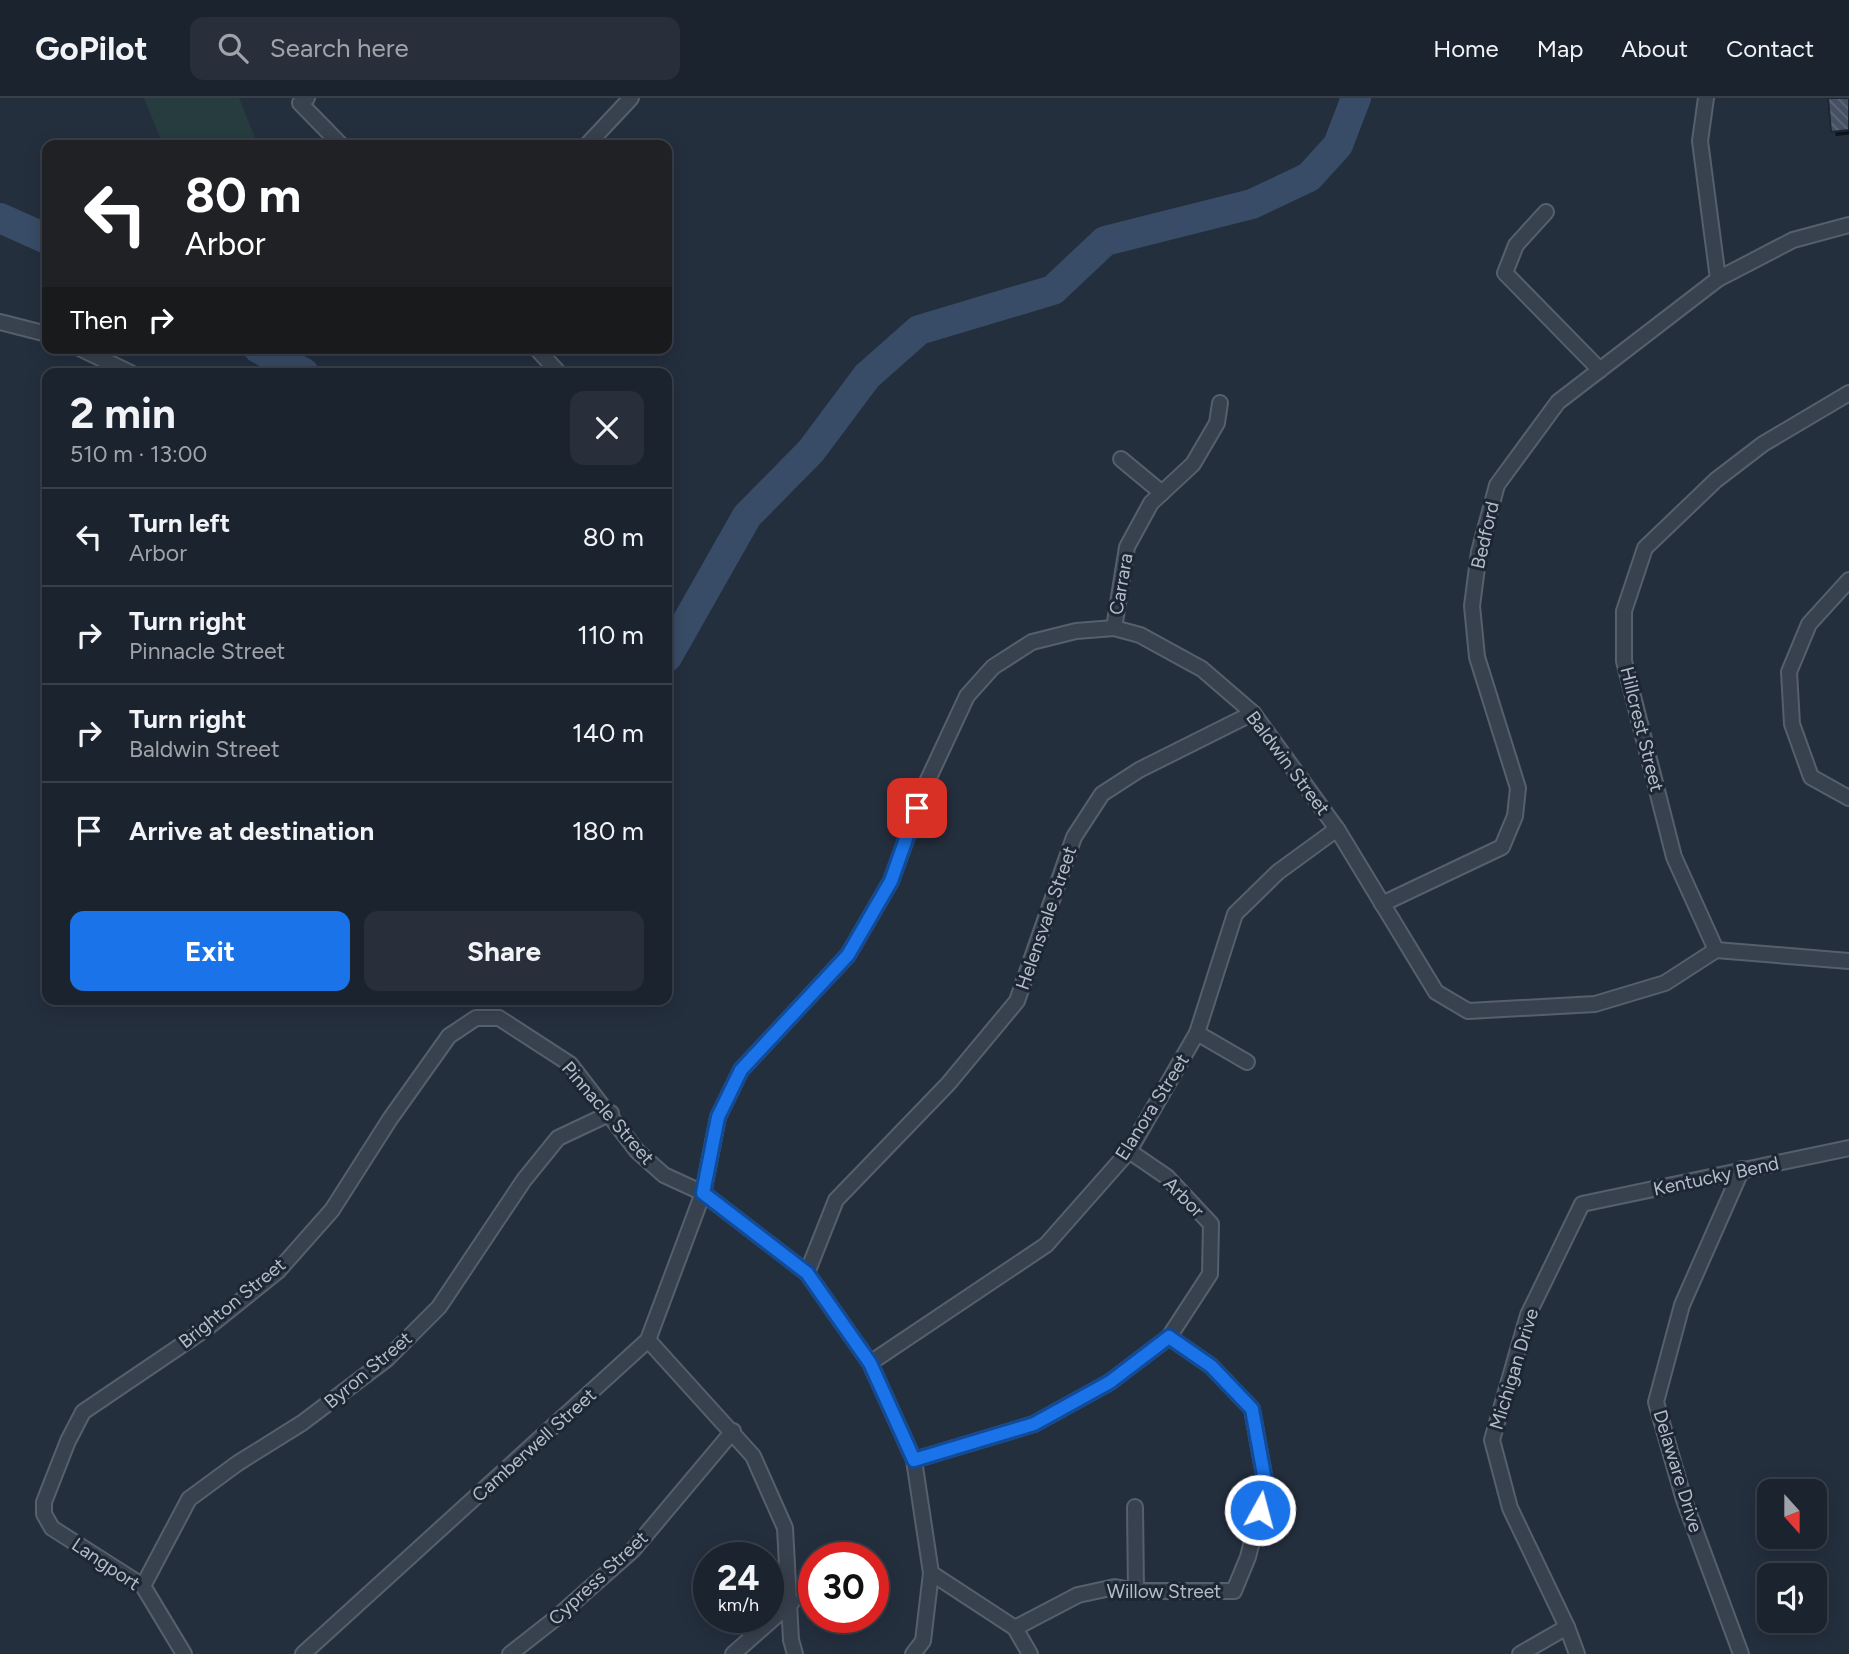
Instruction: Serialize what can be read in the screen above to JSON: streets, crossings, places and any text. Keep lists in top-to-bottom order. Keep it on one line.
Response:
{"streets":{"street":["Bedford","Carrara","Hillcrest Street","Baldwin Street","Helensvale Street","Elanora Street","Pinnacle Street","Kentucky Bend","Arbor","Brighton Street","Michigan Drive","Byron Street","Camberwell Street","Delaware Drive","Langport","Cypress Street","Willow Street"]},"crossings":[["Bedford","Baldwin Street"],["Carrara","Baldwin Street"],["Hillcrest Street","Baldwin Street"],["Baldwin Street","Helensvale Street"],["Baldwin Street","Elanora Street"],["Baldwin Street","Pinnacle Street"],["Baldwin Street","Camberwell Street"],["Helensvale Street","Pinnacle Street"],["Elanora Street","Pinnacle Street"],["Elanora Street","Arbor"],["Pinnacle Street","Arbor"],["Pinnacle Street","Brighton Street"],["Pinnacle Street","Byron Street"],["Pinnacle Street","Camberwell Street"],["Kentucky Bend","Michigan Drive"],["Kentucky Bend","Delaware Drive"],["Arbor","Willow Street"],["Brighton Street","Langport"],["Byron Street","Langport"]],"north":"bottom","page":{"header":"GoPilot","search":"Search here","nav":["Home","Map","About","Contact"],"turn":["80 m","Arbor"],"then":"Then","heading":["2 min","510 m · 13:00"],"list":[{"name":"Turn left","note":"Arbor","value":"80 m"},{"name":"Turn right","note":"Pinnacle Street","value":"110 m"},{"name":"Turn right","note":"Baldwin Street","value":"140 m"},{"name":"Arrive at destination","value":"180 m"}],"buttons":["Exit","Share"],"speed":"24 km/h","limit":"30"}}
